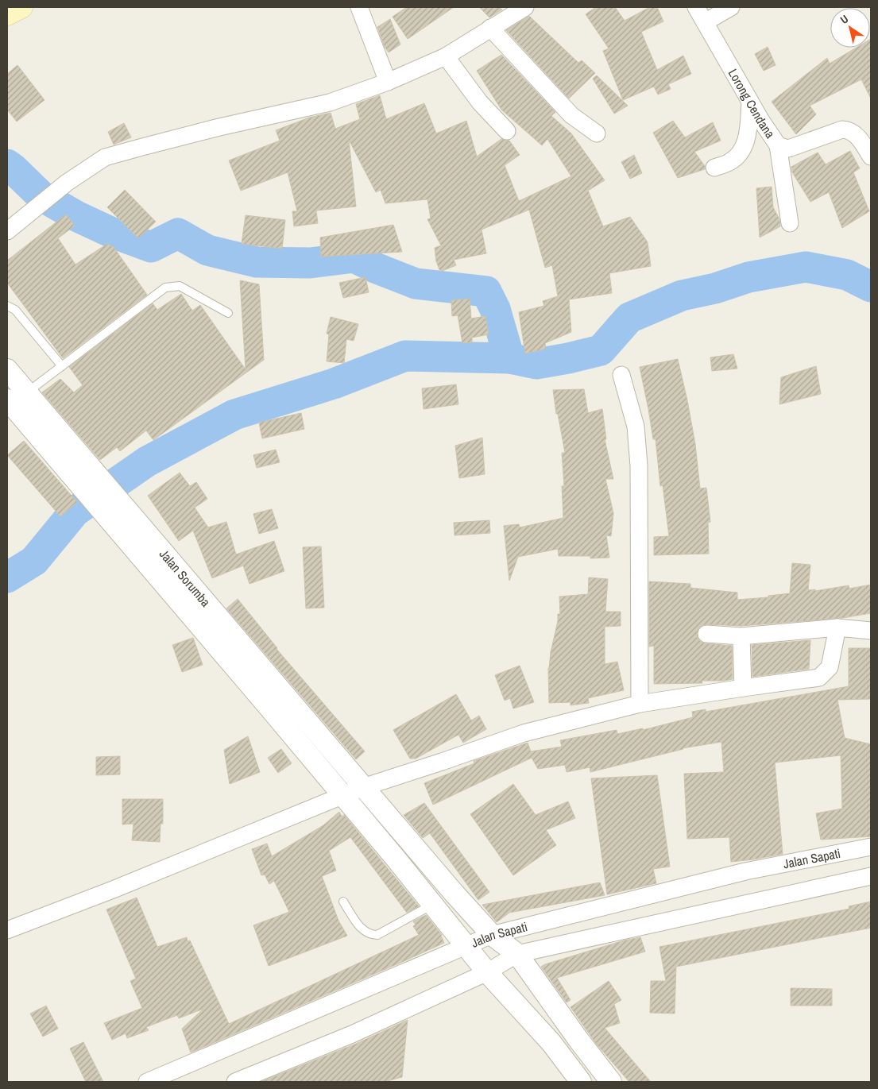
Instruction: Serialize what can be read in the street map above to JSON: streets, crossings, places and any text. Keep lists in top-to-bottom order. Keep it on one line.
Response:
{"streets":{"street":["Lorong Cendana","Jalan Sorumba","Jalan Sapati"]},"crossings":[["Jalan Sorumba","Jalan Sapati"]],"north":"top left"}
